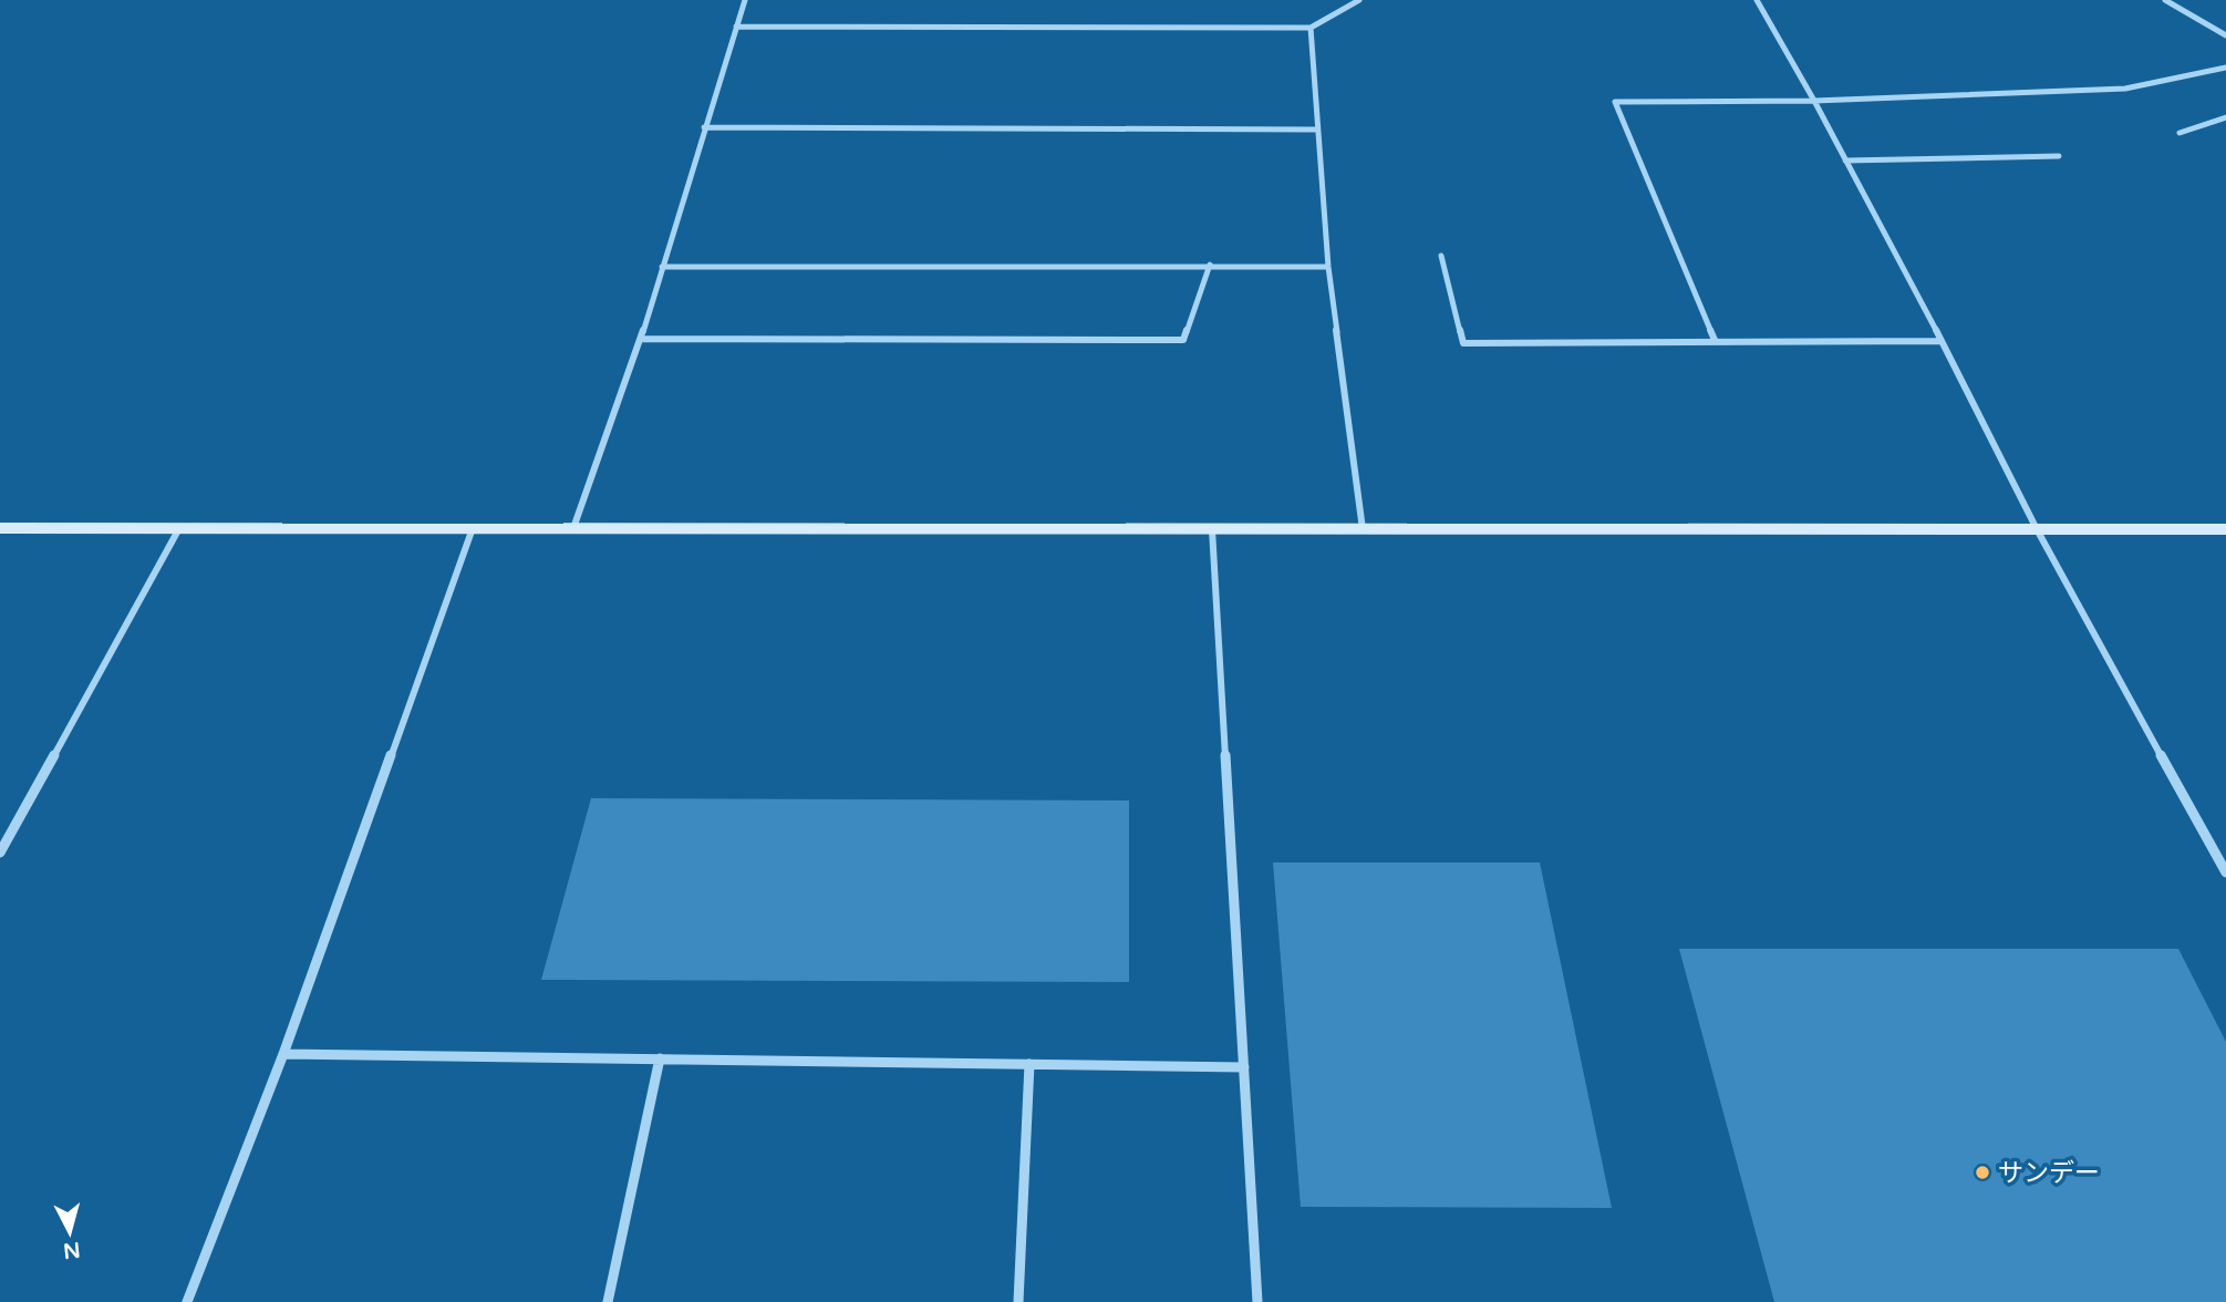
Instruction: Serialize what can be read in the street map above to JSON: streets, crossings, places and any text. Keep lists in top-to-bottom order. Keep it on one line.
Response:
{"places":["サンデー"],"north":"bottom"}
